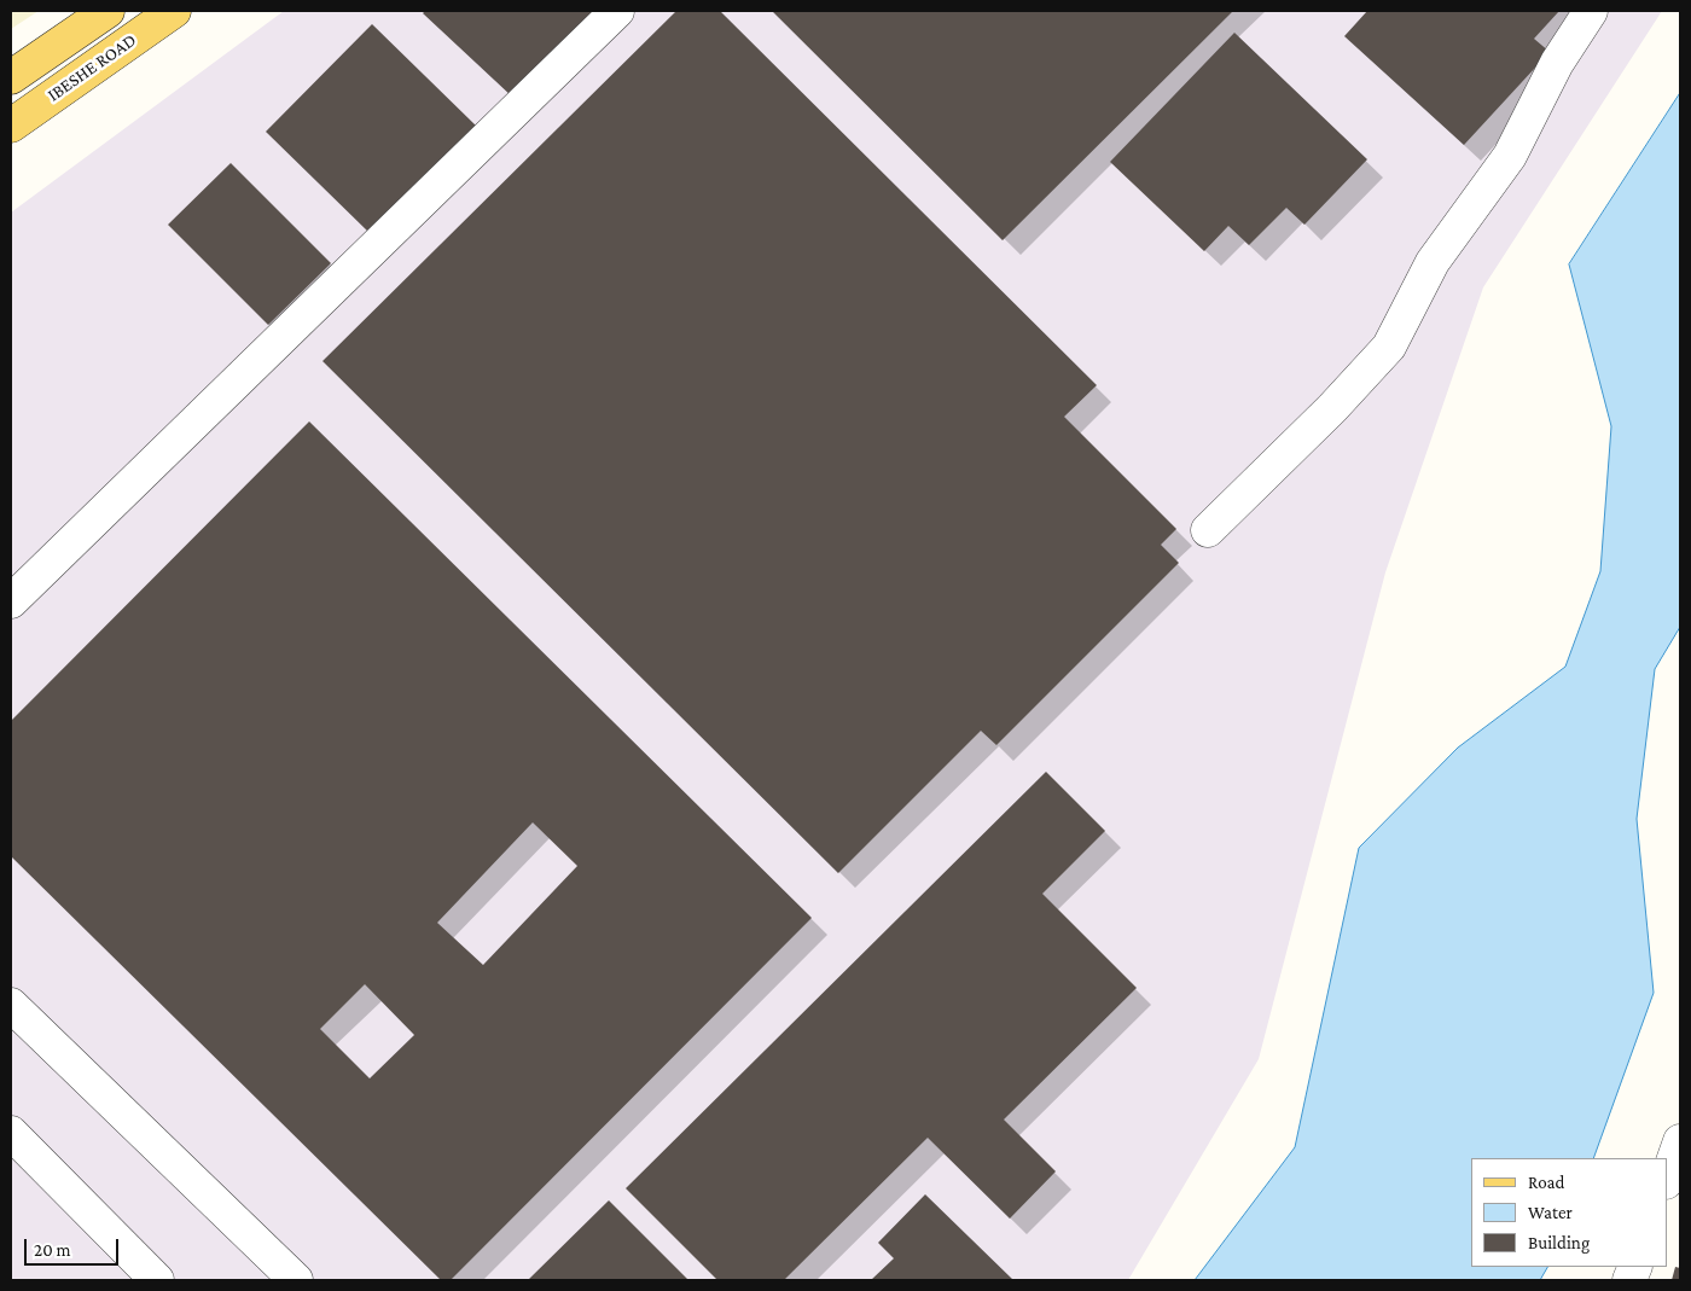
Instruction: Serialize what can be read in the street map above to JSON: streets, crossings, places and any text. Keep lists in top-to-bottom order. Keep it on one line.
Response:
{"streets":{"main road":["IBESHE ROAD"]},"legend":["Road","Water","Building"],"scale_bar":"20 m"}
